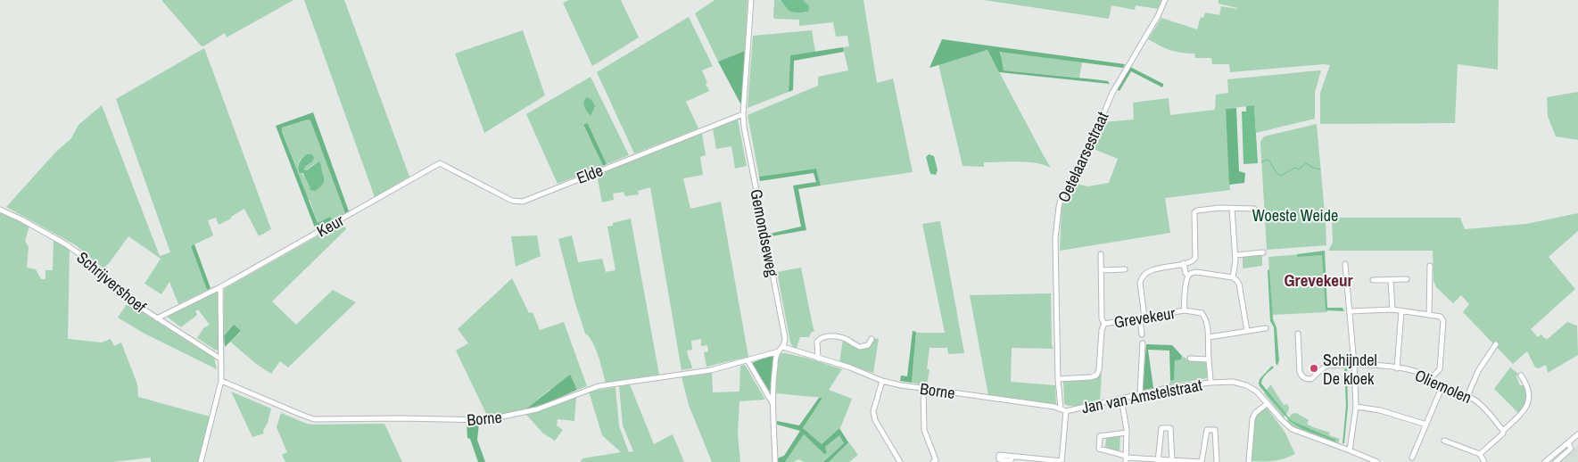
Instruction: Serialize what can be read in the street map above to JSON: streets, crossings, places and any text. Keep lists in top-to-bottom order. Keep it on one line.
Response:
{"streets":{"street":["Oetelaarsestraat","Elde","Keur","Gemondseweg","Schrijvershoef","Grevekeur","Oliemolen","Borne","Jan van Amstelstraat"]},"crossings":[["Oetelaarsestraat","Grevekeur"],["Oetelaarsestraat","Borne"],["Oetelaarsestraat","Jan van Amstelstraat"],["Elde","Keur"],["Elde","Gemondseweg"],["Keur","Schrijvershoef"],["Gemondseweg","Borne"],["Grevekeur","Jan van Amstelstraat"],["Borne","Jan van Amstelstraat"]],"districts":["Grevekeur"],"parks":["Woeste Weide"],"places":["Schijndel De kloek"]}
